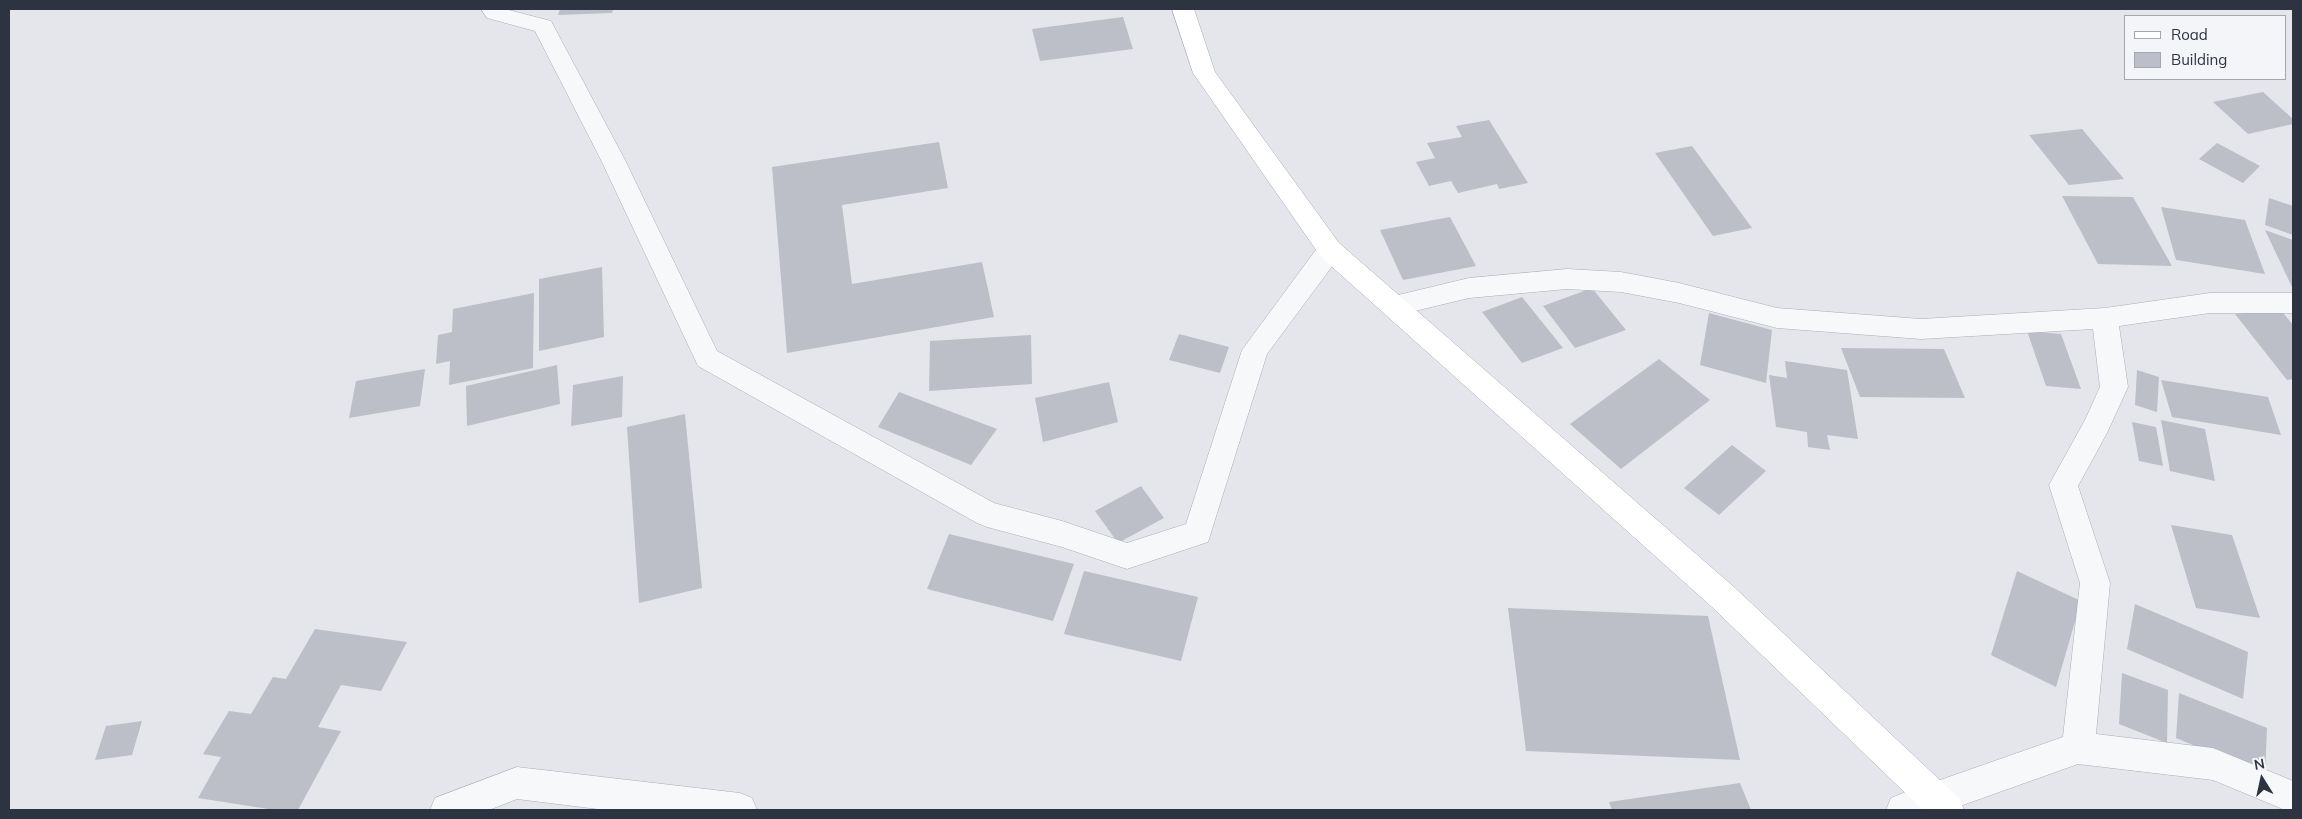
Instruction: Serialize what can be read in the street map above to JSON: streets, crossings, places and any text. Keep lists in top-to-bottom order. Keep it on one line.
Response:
{"legend":["Road","Building"],"north":"top"}
